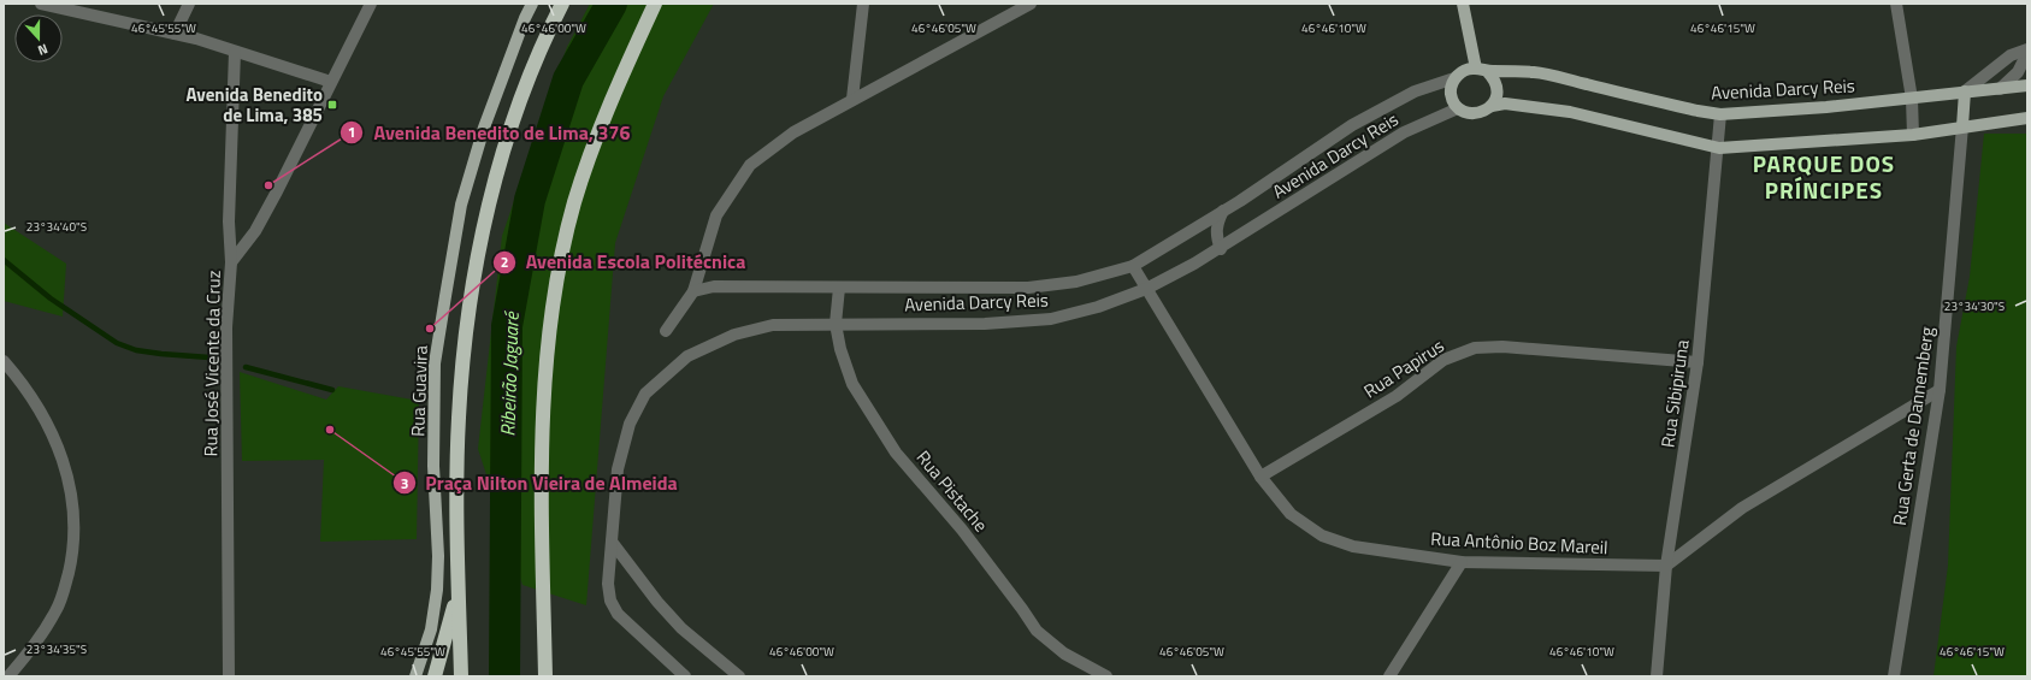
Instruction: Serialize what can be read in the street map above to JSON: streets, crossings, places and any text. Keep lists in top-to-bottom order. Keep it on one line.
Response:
{"streets":{"main road":["Avenida Darcy Reis","Rua Guavira","Rua Gerta de Dannemberg"],"street":["Rua José Vicente da Cruz","Rua Papirus","Rua Sibipiruna","Rua Pistache","Rua Antônio Boz Mareil"]},"crossings":[["Avenida Darcy Reis","Rua Sibipiruna"],["Avenida Darcy Reis","Rua Gerta de Dannemberg"],["Avenida Darcy Reis","Rua Pistache"],["Avenida Darcy Reis","Rua Antônio Boz Mareil"],["Rua Papirus","Rua Sibipiruna"],["Rua Papirus","Rua Antônio Boz Mareil"],["Rua Sibipiruna","Rua Antônio Boz Mareil"]],"districts":["PARQUE DOS PRÍNCIPES"],"water":["Ribeirão Jaguaré"],"places":{"transit":["Avenida Benedito de Lima, 385"],"other":["Avenida Benedito de Lima, 376","Avenida Escola Politécnica","Praça Nilton Vieira de Almeida"]},"north":"bottom","coordinates":["46°45'55\"W","46°46'00\"W","46°46'05\"W","46°46'10\"W","46°46'15\"W","23°34'40\"S","23°34'30\"S","23°34'35\"S"]}
